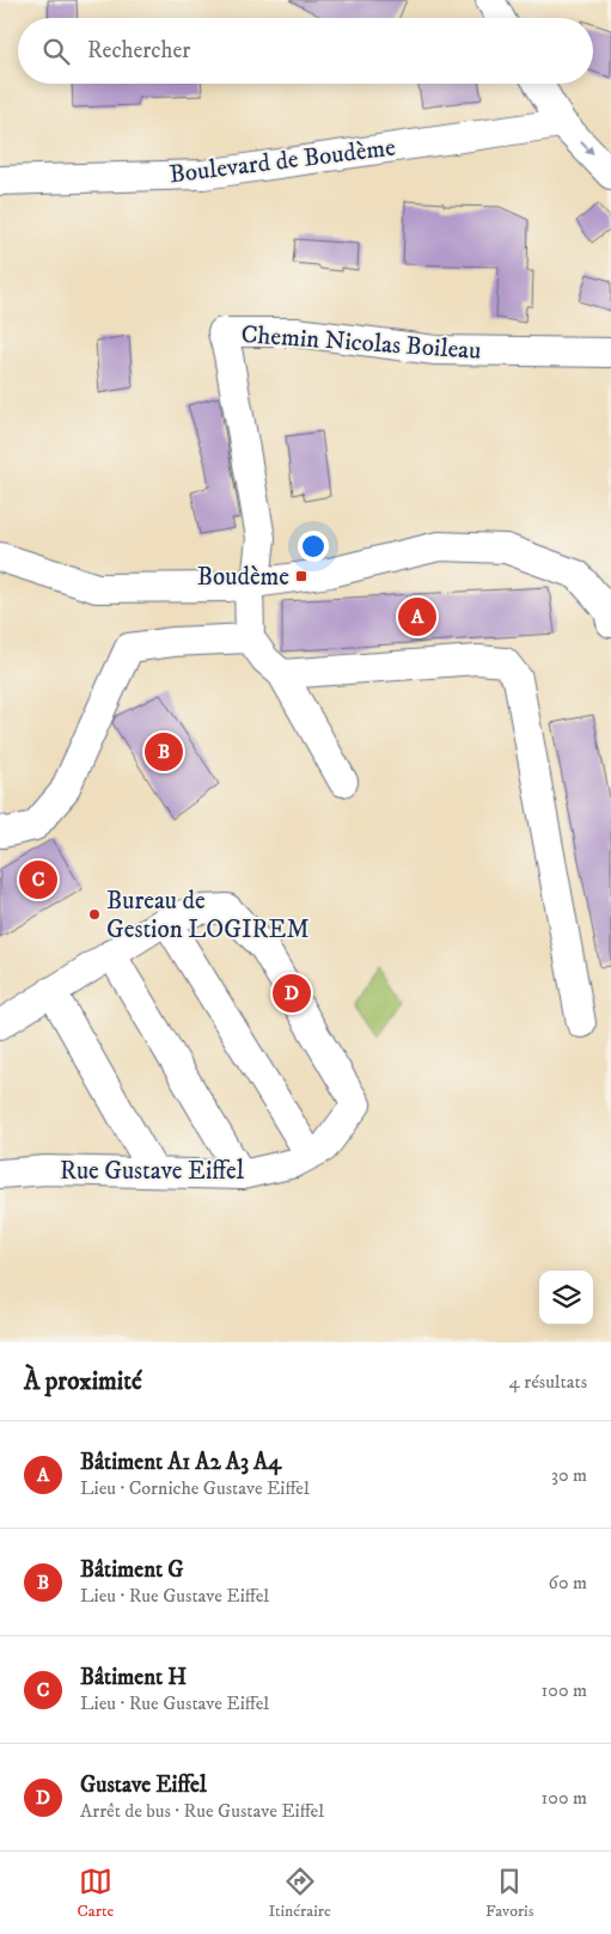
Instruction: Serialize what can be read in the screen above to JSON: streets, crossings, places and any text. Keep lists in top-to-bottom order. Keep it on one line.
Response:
{"streets":{"street":["Boulevard de Boudème","Chemin Nicolas Boileau","Rue Gustave Eiffel"]},"places":{"transit":["Boudème"],"other":["Bureau de Gestion LOGIREM"]},"page":{"search":"Rechercher","pins":["A","B","C","D"],"heading":["À proximité","4 résultats"],"list":[{"mark":"A","name":"Bâtiment A1 A2 A3 A4","note":"Lieu · Corniche Gustave Eiffel","value":"30 m"},{"mark":"B","name":"Bâtiment G","note":"Lieu · Rue Gustave Eiffel","value":"60 m"},{"mark":"C","name":"Bâtiment H","note":"Lieu · Rue Gustave Eiffel","value":"100 m"},{"mark":"D","name":"Gustave Eiffel","note":"Arrêt de bus · Rue Gustave Eiffel","value":"100 m"}],"nav":["Carte","Itinéraire","Favoris"]}}
